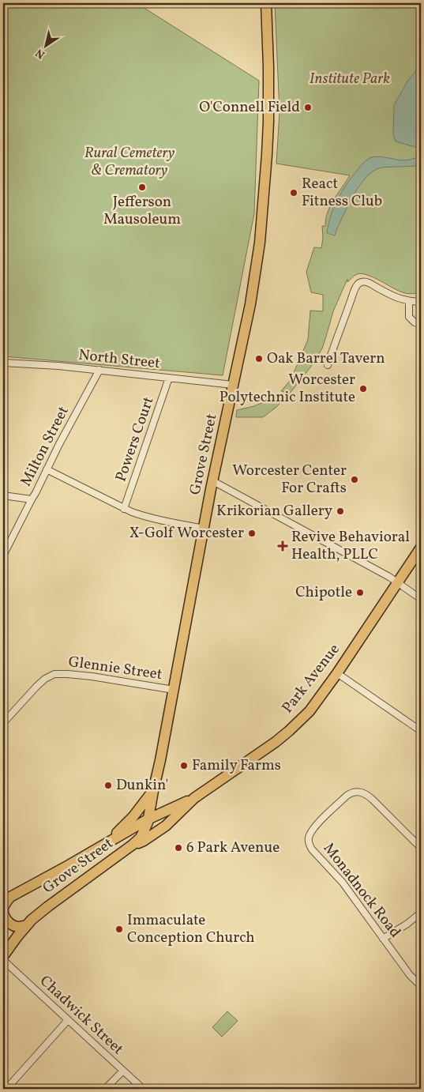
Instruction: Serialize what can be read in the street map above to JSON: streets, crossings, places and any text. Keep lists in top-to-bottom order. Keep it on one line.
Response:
{"streets":{"main road":["Grove Street","Park Avenue"],"street":["North Street","Powers Court","Milton Street","Glennie Street","Monadnock Road","Chadwick Street"]},"crossings":[["North Street","Powers Court"],["North Street","Milton Street"],["North Street","Grove Street"],["Grove Street","Glennie Street"],["Grove Street","Park Avenue"]],"parks":["Institute Park","Rural Cemetery & Crematory"],"places":{"other":["O'Connell Field","Jefferson Mausoleum","React Fitness Club","Oak Barrel Tavern","Worcester Polytechnic Institute","Worcester Center For Crafts","Krikorian Gallery","X-Golf Worcester","Chipotle","Family Farms","Dunkin'","6 Park Avenue","Immaculate Conception Church"],"health":["Revive Behavioral Health, PLLC"]},"north":"bottom left"}
